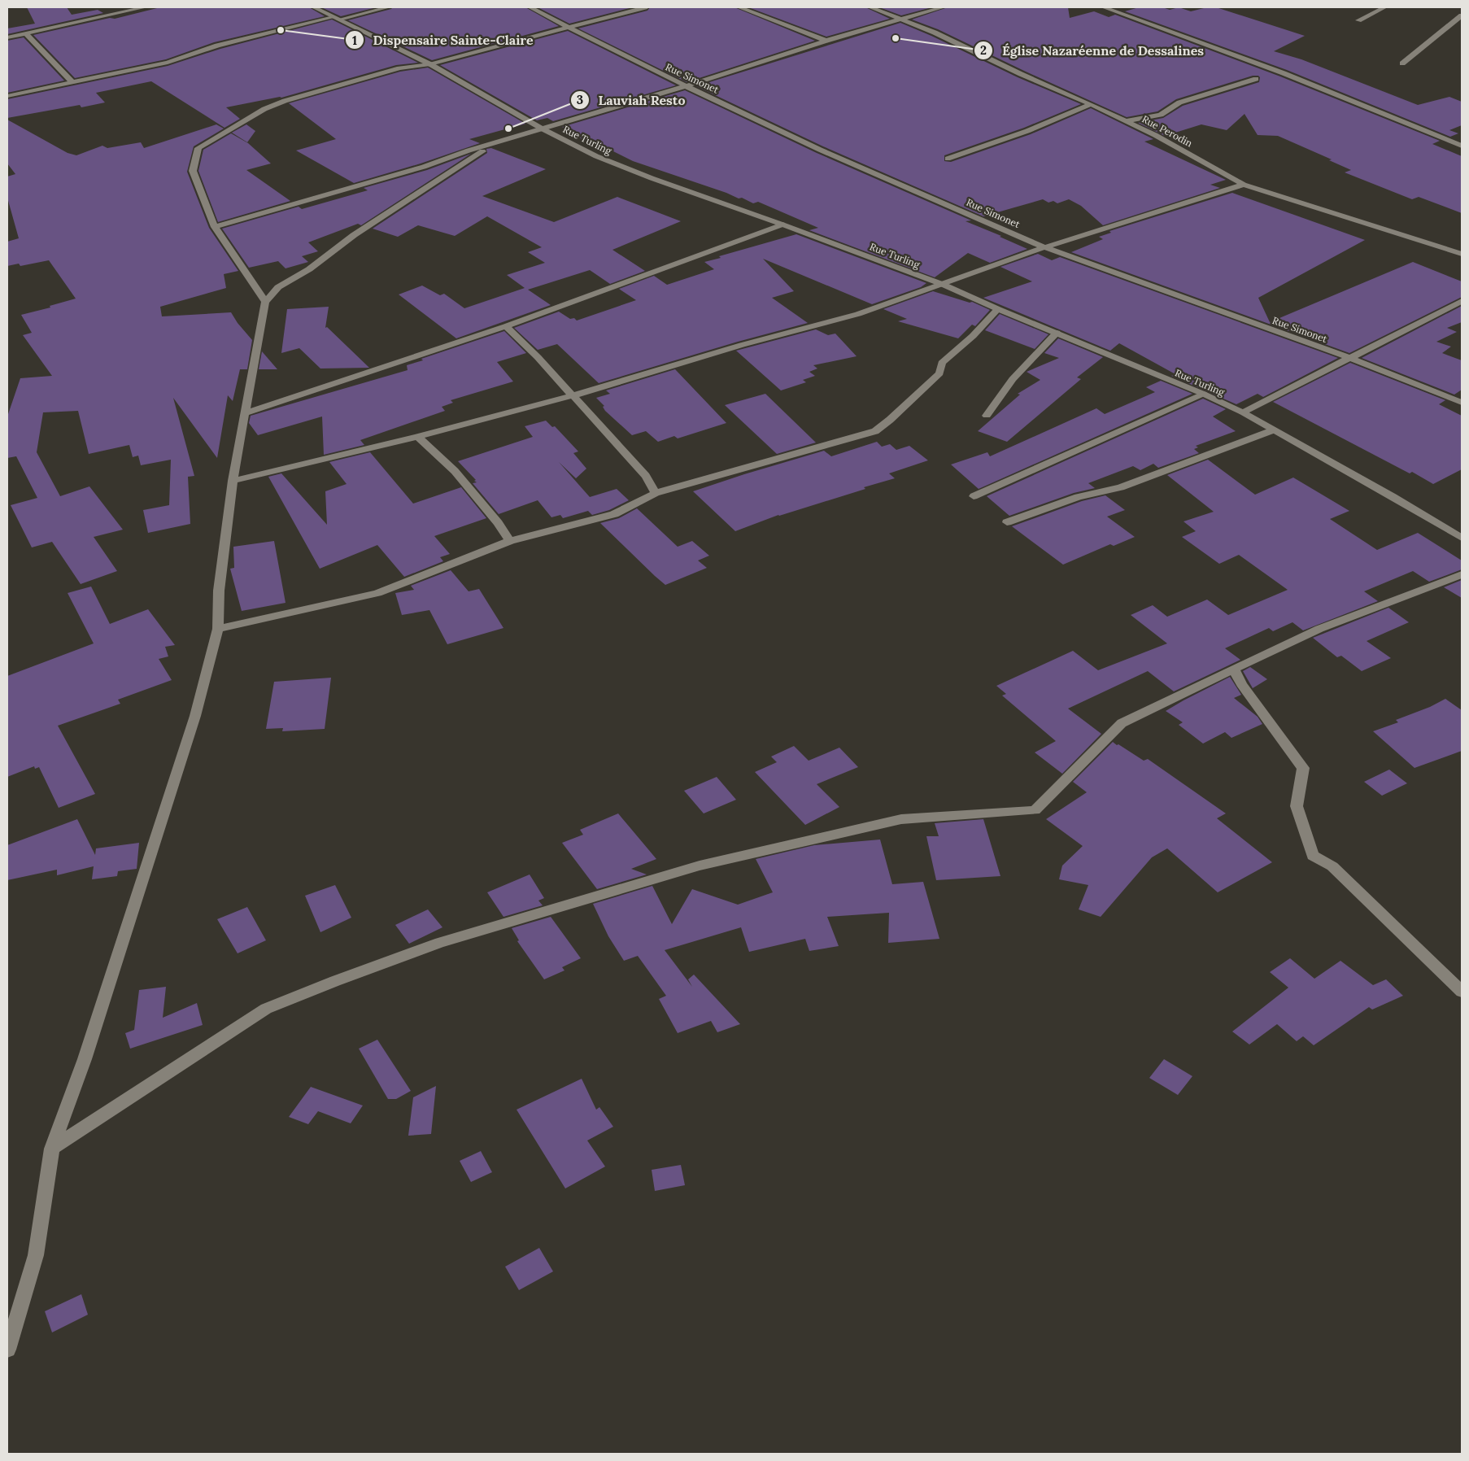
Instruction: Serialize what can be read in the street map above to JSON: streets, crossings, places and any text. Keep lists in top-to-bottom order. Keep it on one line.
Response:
{"streets":{"street":["Rue Simonet","Rue Perodin","Rue Turling"]},"places":["Dispensaire Sainte-Claire","Église Nazaréenne de Dessalines","Lauviah Resto"]}
